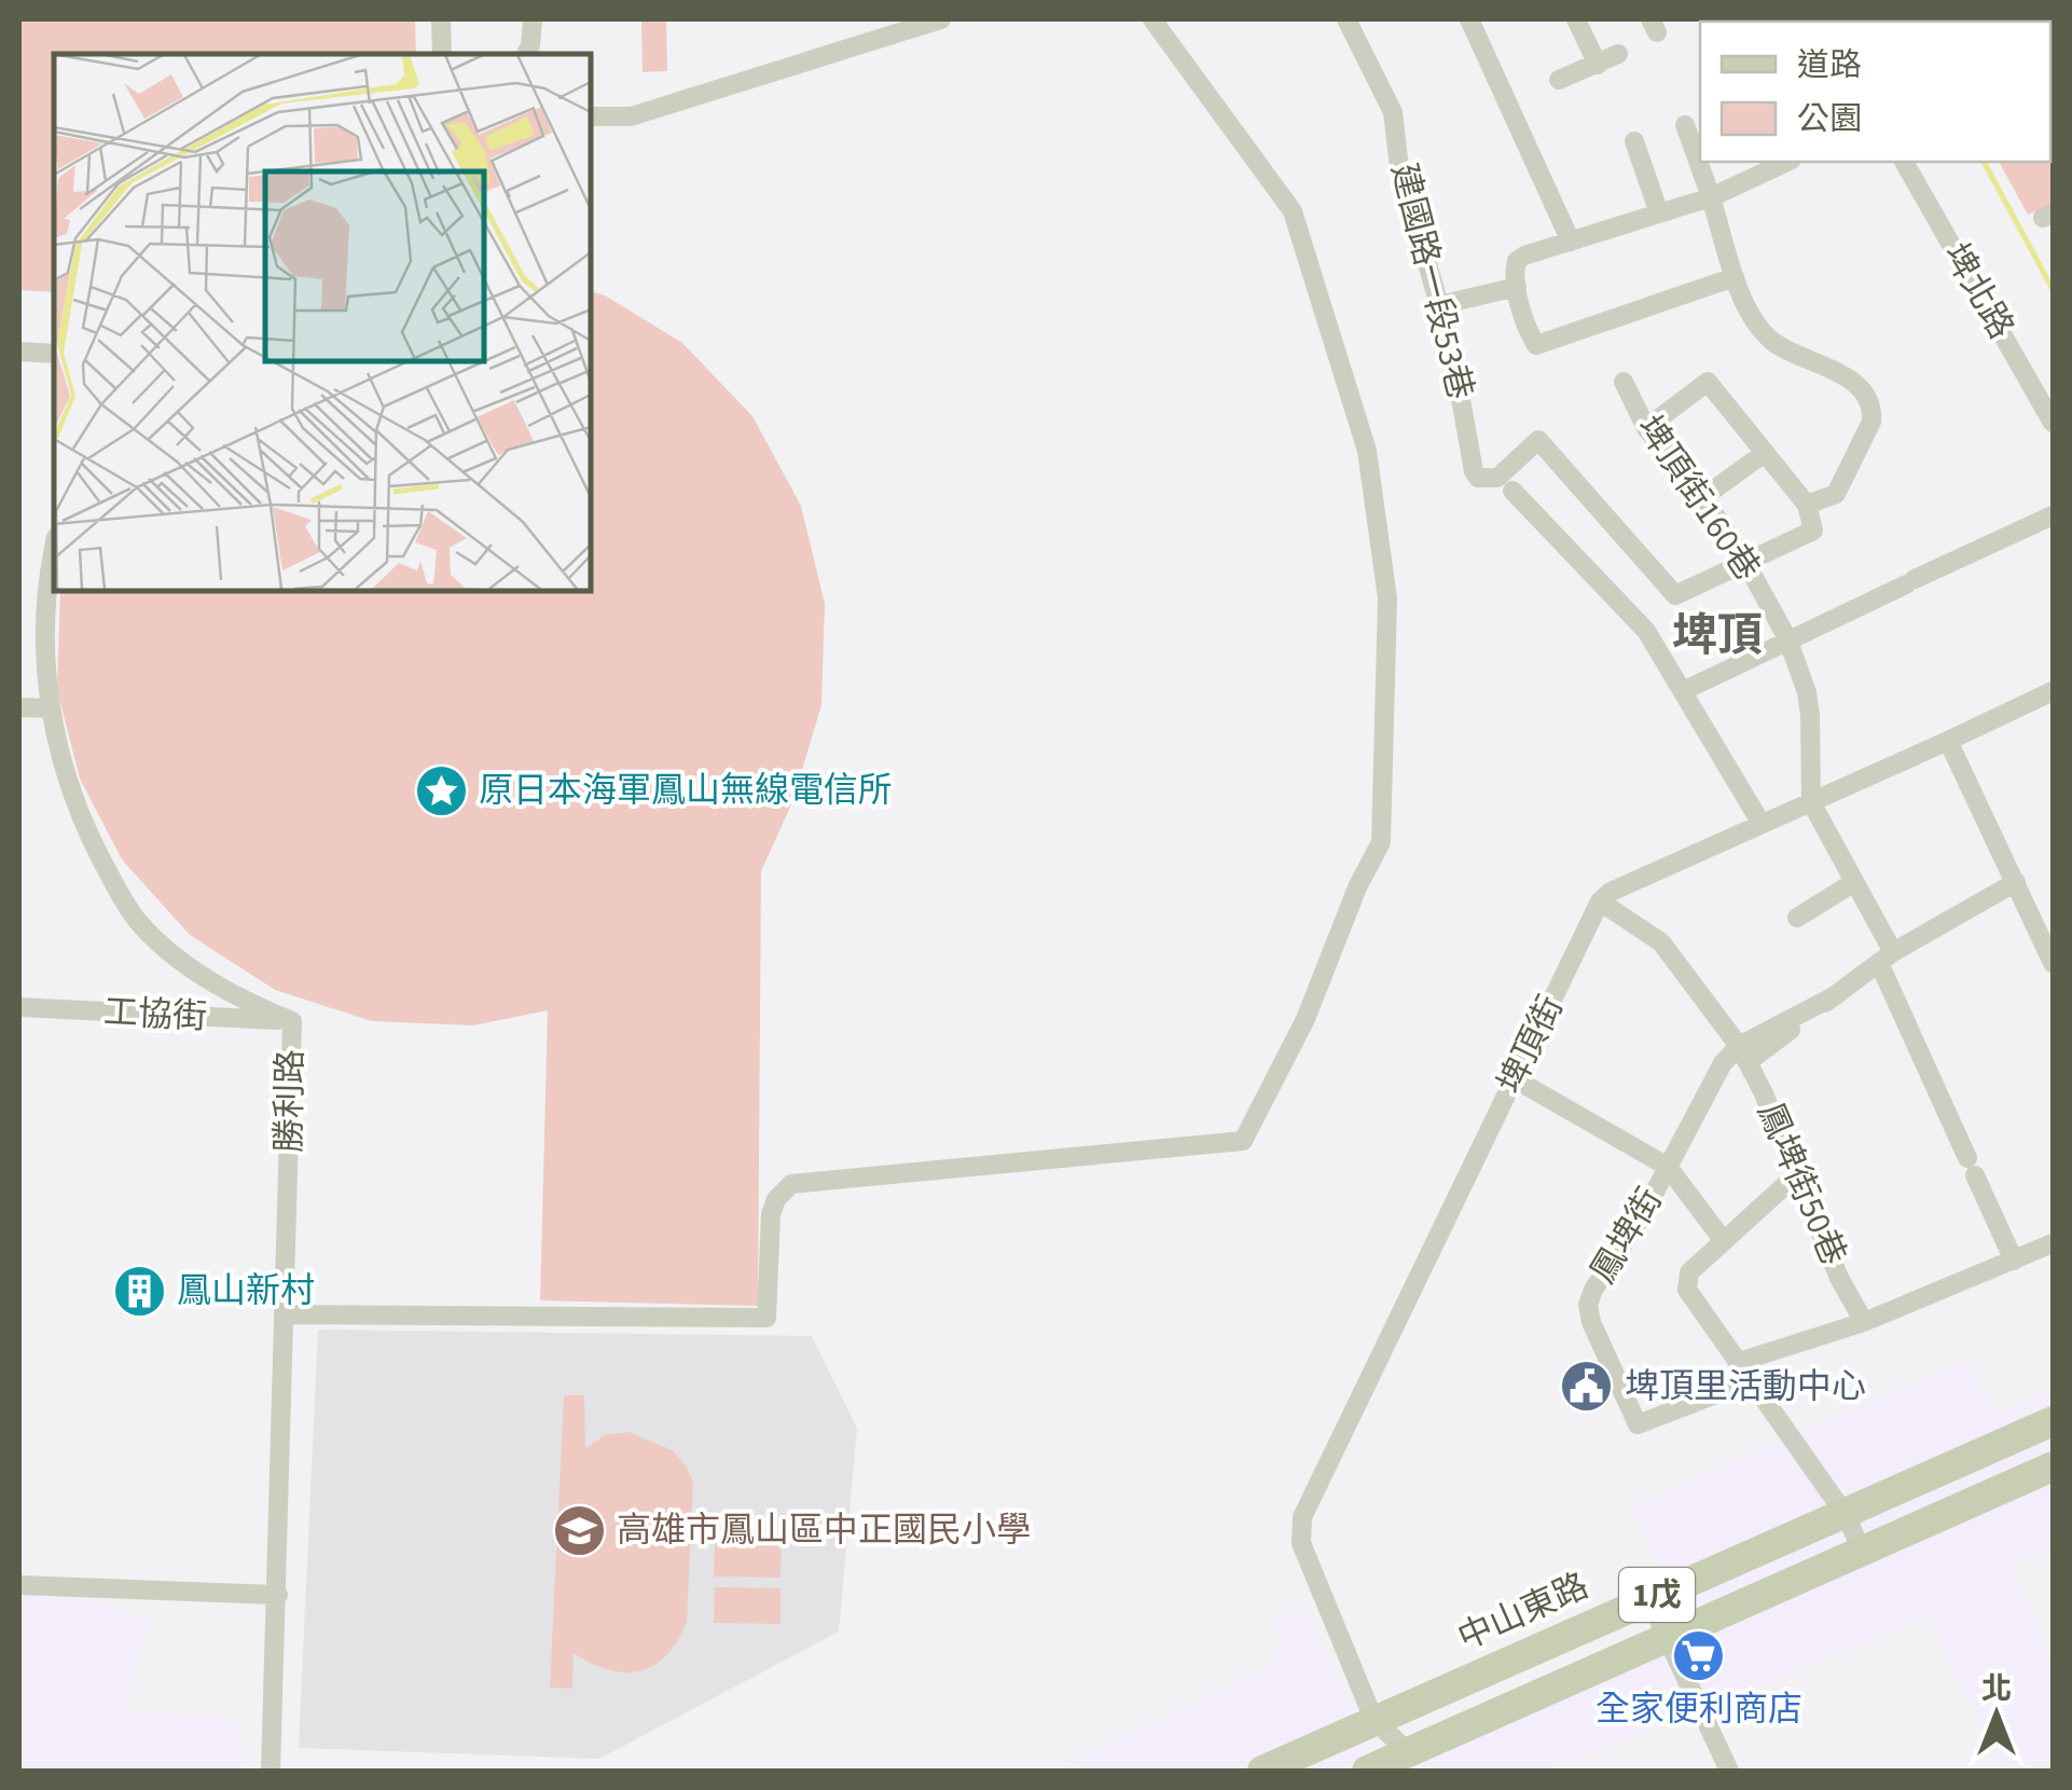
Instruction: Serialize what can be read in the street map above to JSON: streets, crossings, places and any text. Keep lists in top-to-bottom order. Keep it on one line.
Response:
{"streets":{"main road":["1戊","中山東路"],"street":["建國路一段53巷","埤北路","埤頂街160巷","工協街","埤頂街","勝利路","鳳埤街50巷","鳳埤街"]},"crossings":[["建國路一段53巷","埤頂街160巷"],["工協街","勝利路"],["埤頂街","鳳埤街50巷"],["埤頂街","1戊"],["埤頂街","中山東路"],["鳳埤街50巷","鳳埤街"]],"districts":["埤頂"],"places":{"place":["原日本海軍鳳山無線電信所"],"building":["鳳山新村"],"public building":["埤頂里活動中心"],"school or university":["高雄市鳳山區中正國民小學"],"supermarket":["全家便利商店"]},"legend":["道路","公園"],"north":"top"}
